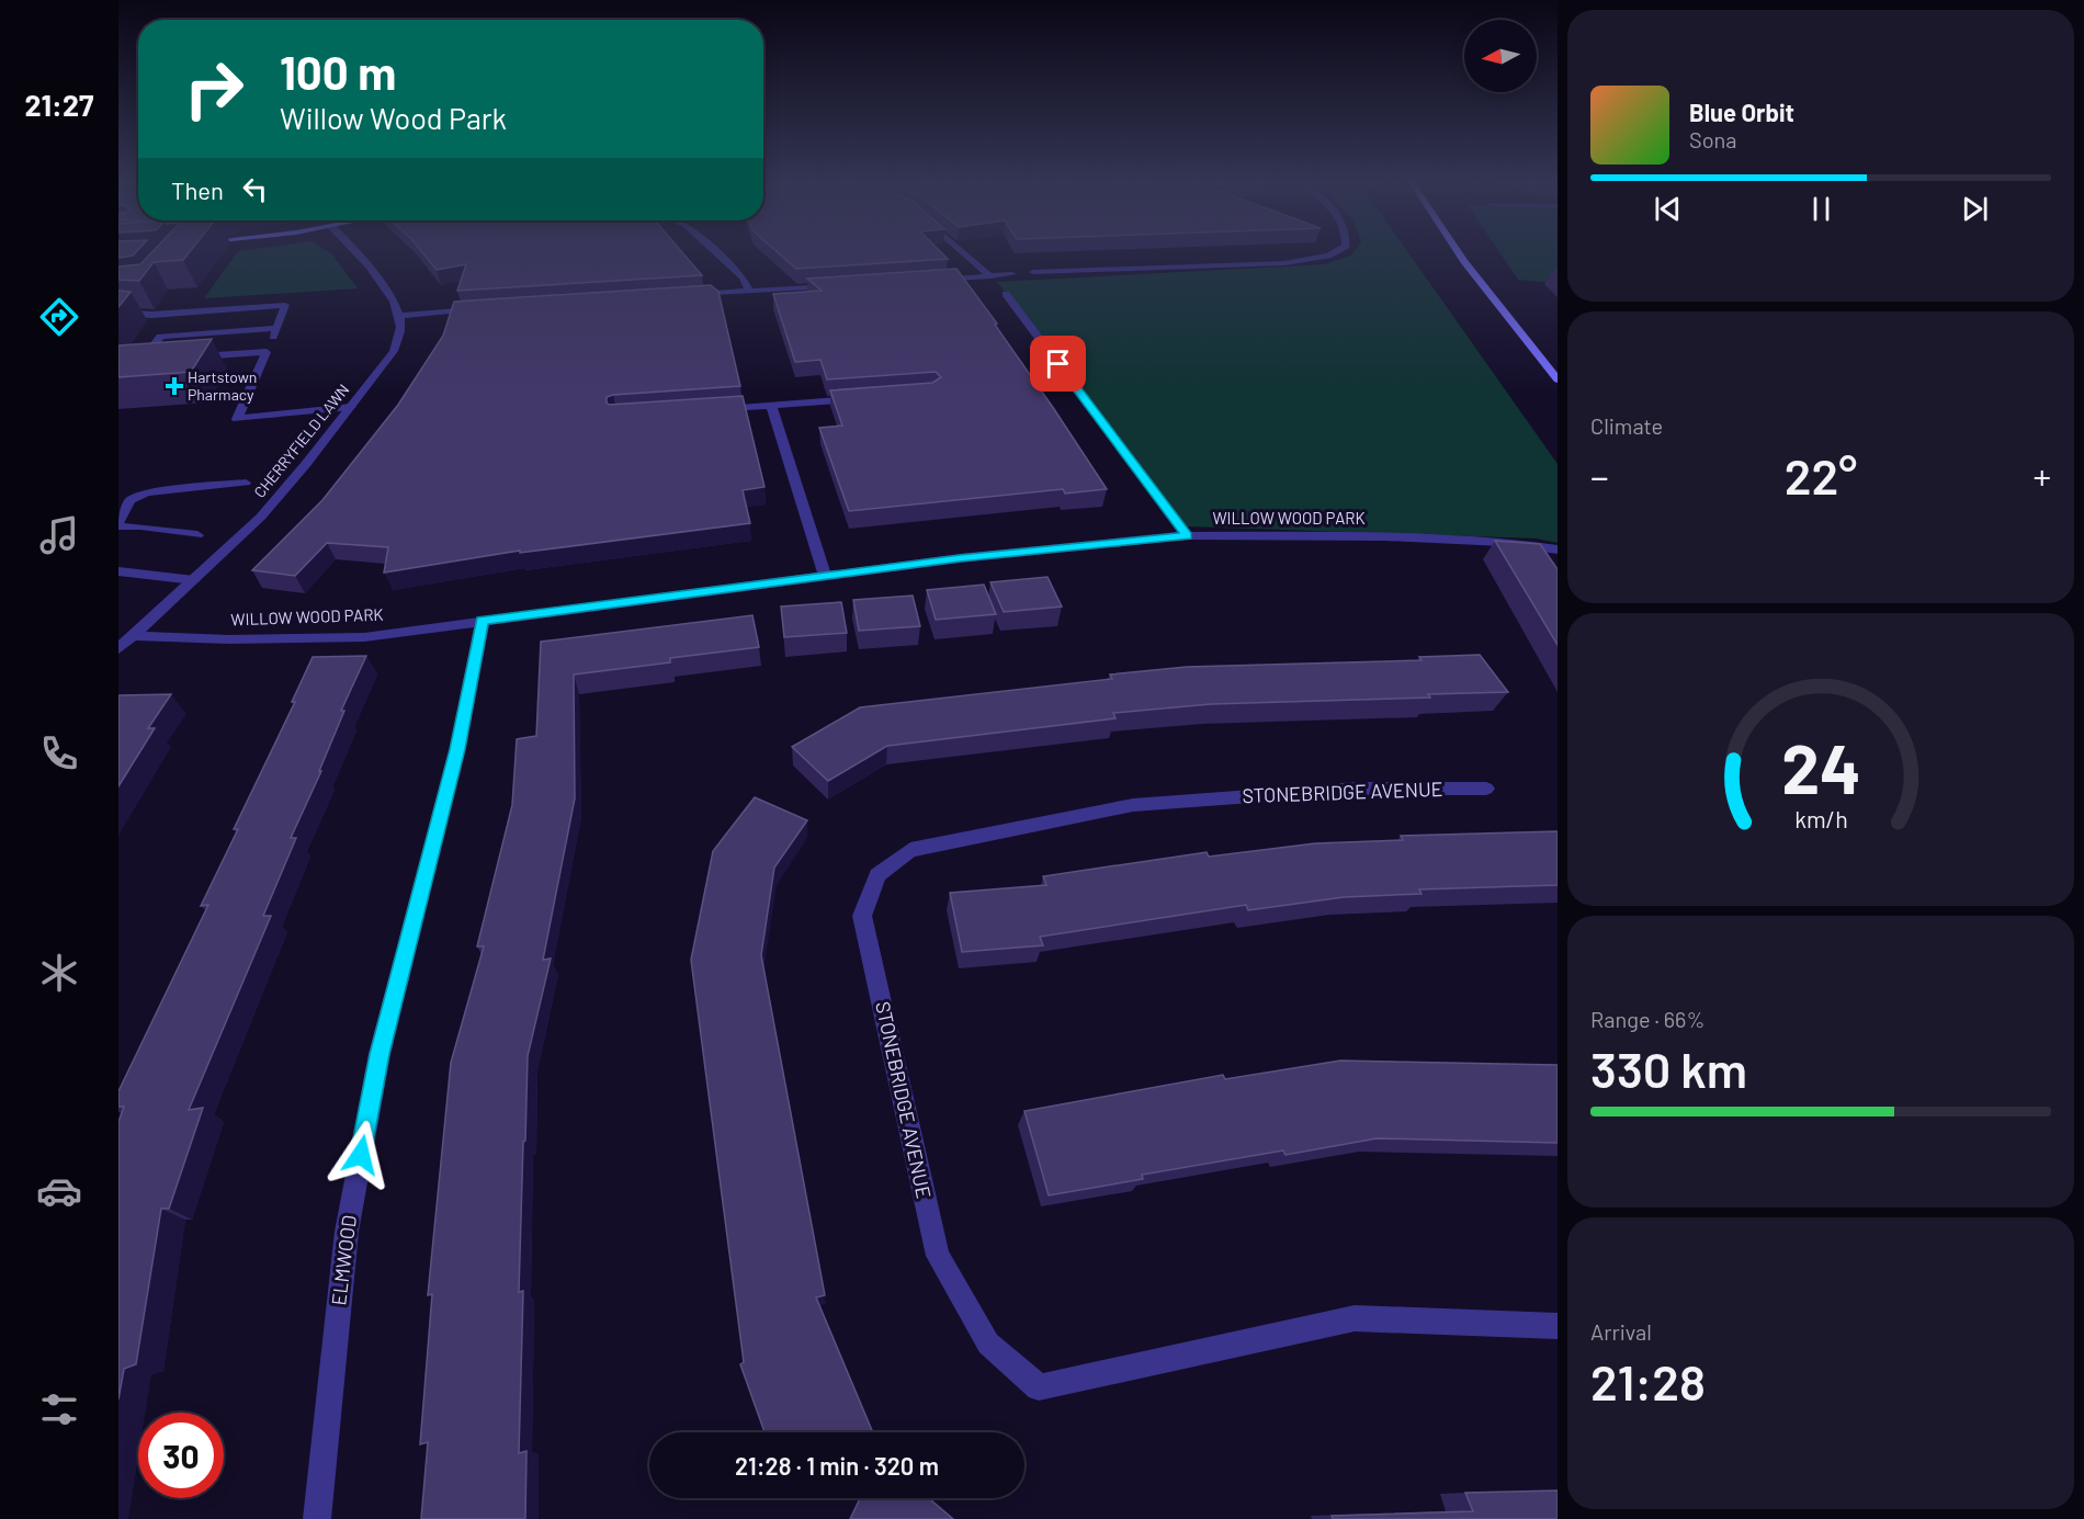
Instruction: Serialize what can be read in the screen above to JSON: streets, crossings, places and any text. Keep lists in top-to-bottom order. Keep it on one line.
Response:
{"streets":{"street":["CHERRYFIELD LAWN","WILLOW WOOD PARK","STONEBRIDGE AVENUE","ELMWOOD"]},"crossings":[["CHERRYFIELD LAWN","WILLOW WOOD PARK"],["WILLOW WOOD PARK","ELMWOOD"]],"places":{"health":["Hartstown Pharmacy"]},"north":"left","page":{"tabs":"21:27","turn":["100 m","Willow Wood Park"],"song":["Blue Orbit","Sona"],"then":"Then","tile":["Climate",["Range · 66%","330 km"],["Arrival","21:28"]],"heat":["−","22°","+"],"limit":"30","trip":"21:28 · 1 min · 320 m","gauge":["24","km/h"]}}
